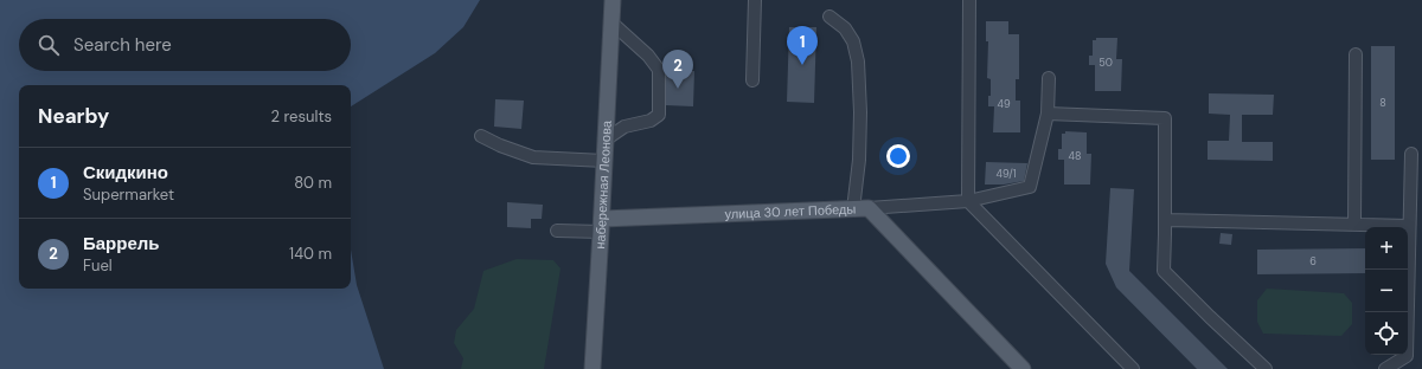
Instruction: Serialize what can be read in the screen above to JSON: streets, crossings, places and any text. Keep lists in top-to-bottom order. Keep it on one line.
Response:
{"streets":{"main road":["набережная Леонова","улица 30 лет Победы"]},"crossings":[["набережная Леонова","улица 30 лет Победы"]],"house_numbers":["50","8","49","48","49/1","6"],"page":{"search":"Search here","pins":["1","2"],"heading":["Nearby","2 results"],"list":[{"mark":"1","name":"Скидкино","note":"Supermarket","value":"80 m"},{"mark":"2","name":"Баррель","note":"Fuel","value":"140 m"}],"map_buttons":["+","−"]}}
